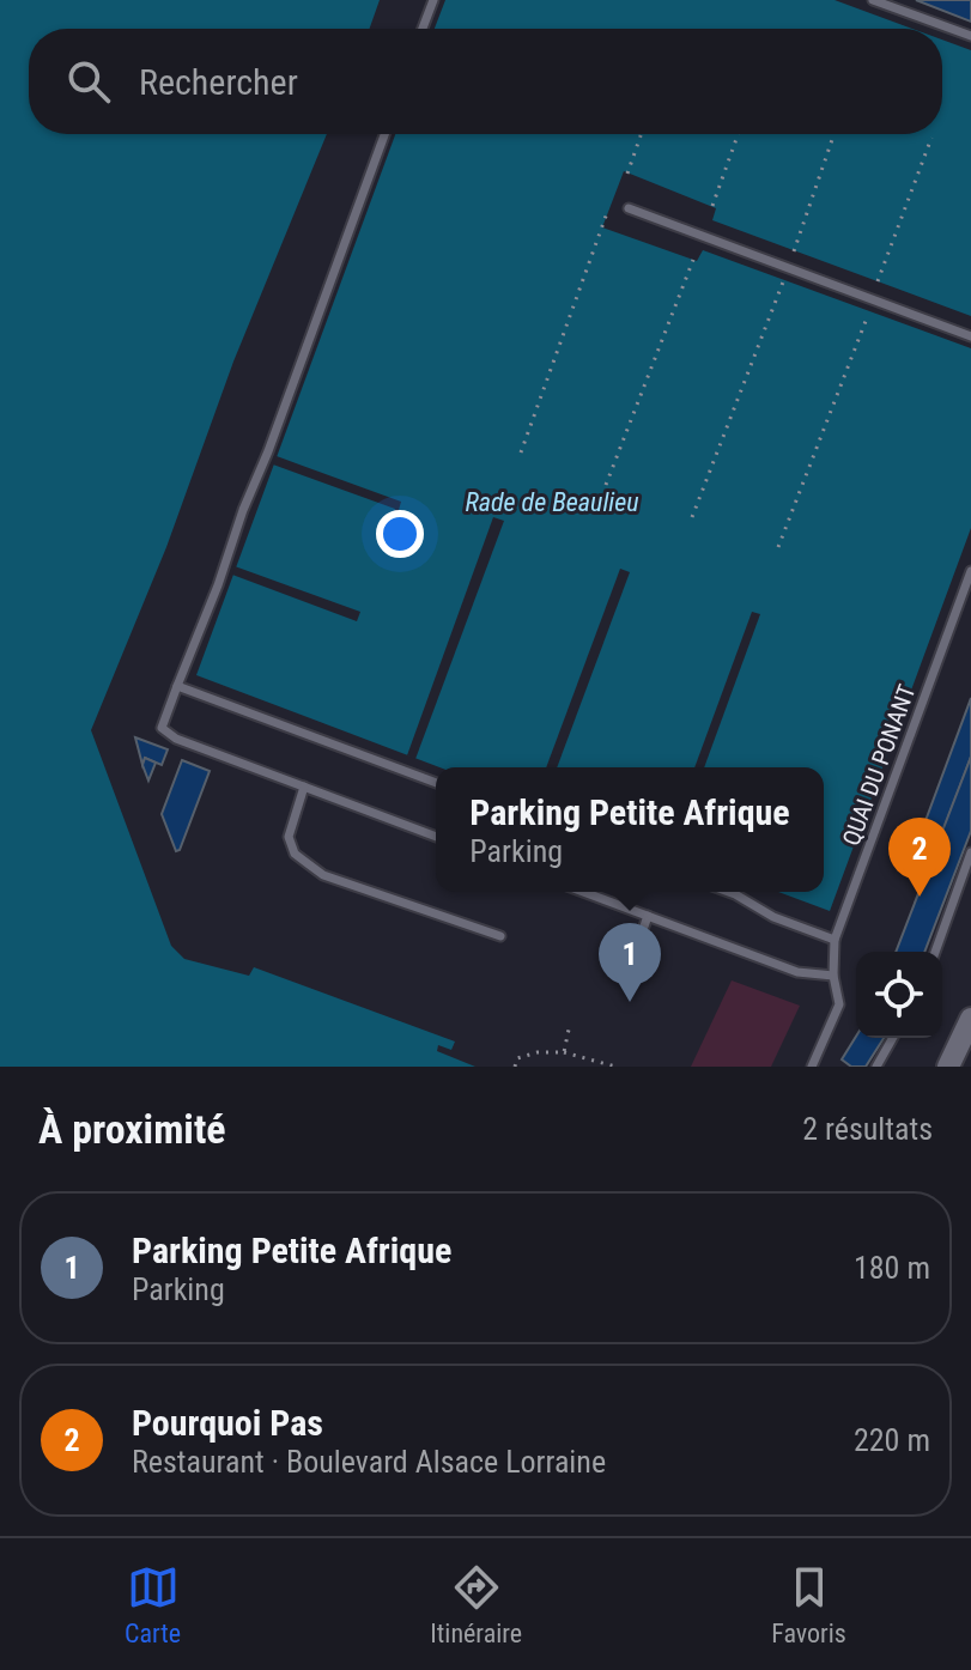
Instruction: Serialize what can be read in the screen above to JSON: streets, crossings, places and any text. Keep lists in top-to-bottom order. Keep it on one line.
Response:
{"streets":{"lane":["QUAI DU PONANT"]},"water":["Rade de Beaulieu"],"page":{"search":"Rechercher","popup":["Parking Petite Afrique","Parking"],"pins":["2","1"],"heading":["À proximité","2 résultats"],"list":[{"mark":"1","name":"Parking Petite Afrique","note":"Parking","value":"180 m"},{"mark":"2","name":"Pourquoi Pas","note":"Restaurant · Boulevard Alsace Lorraine","value":"220 m"}],"nav":["Carte","Itinéraire","Favoris"]}}
